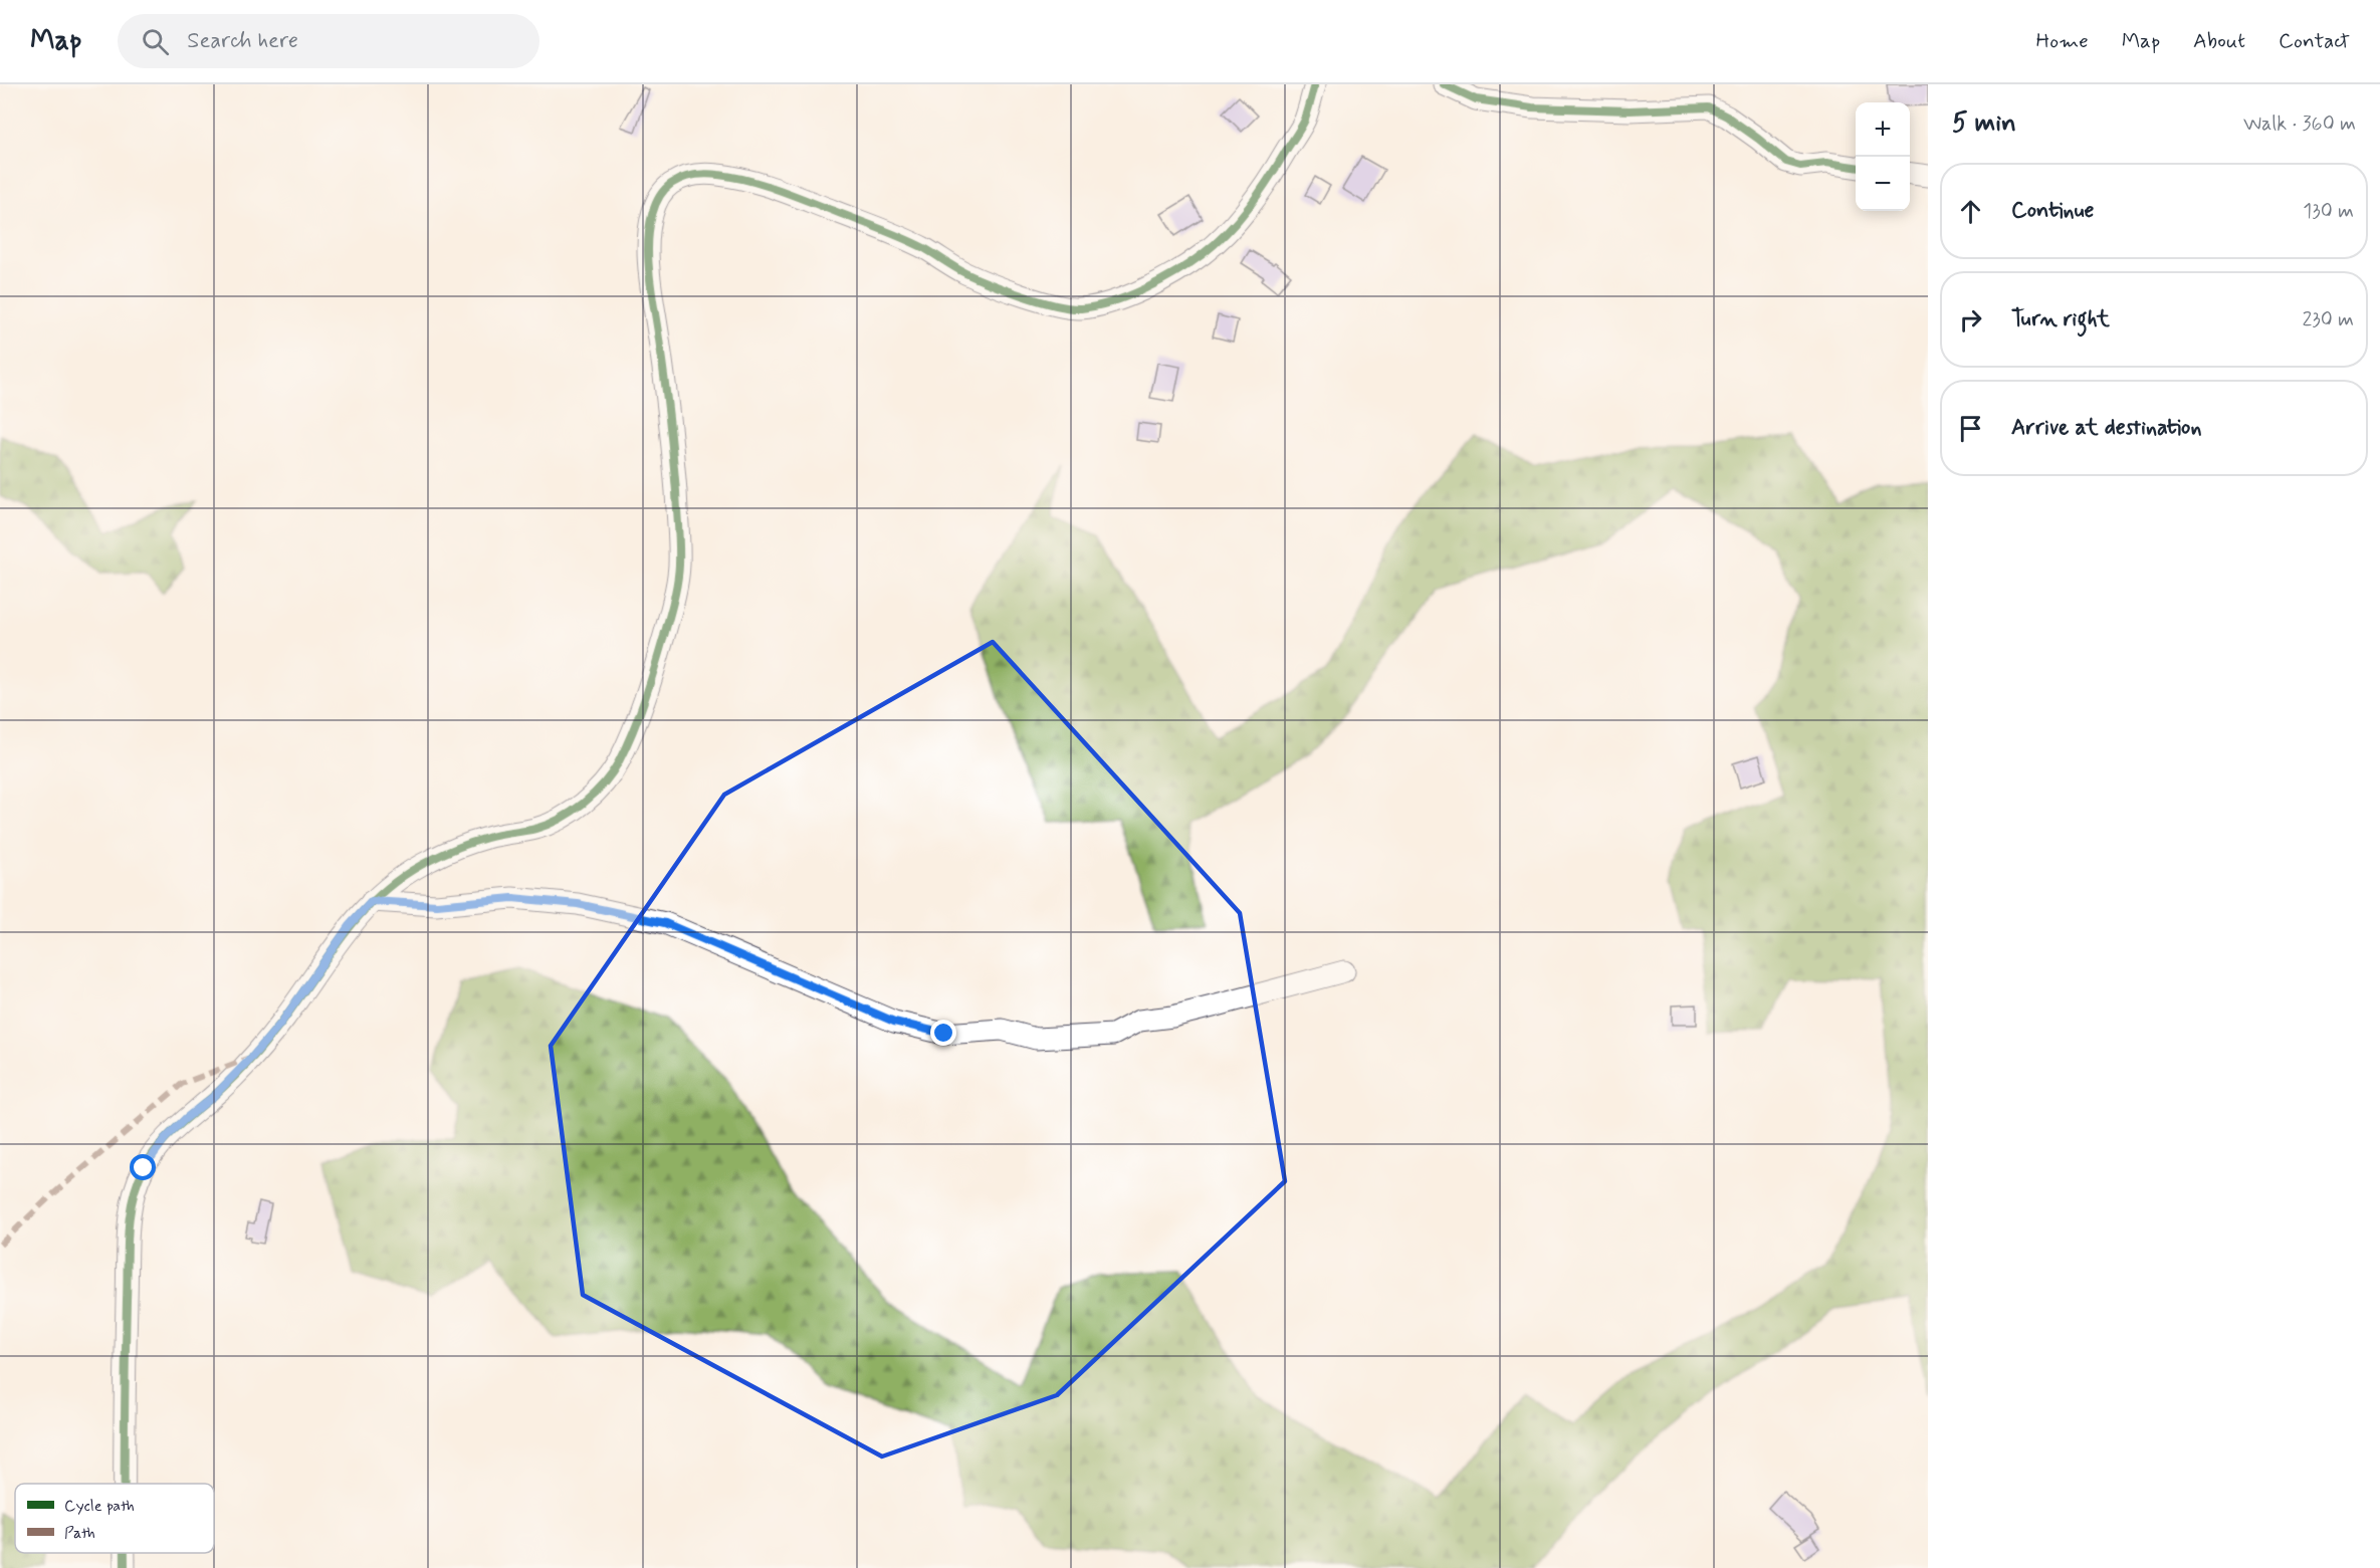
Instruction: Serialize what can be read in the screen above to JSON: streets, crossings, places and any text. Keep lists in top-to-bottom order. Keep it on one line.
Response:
{"legend":["Cycle path","Path"],"page":{"header":"Map","search":"Search here","nav":["Home","Map","About","Contact"],"heading":["5 min","Walk · 360 m"],"map_buttons":["+","−"],"list":[["Continue","130 m"],["Turn right","230 m"],"Arrive at destination"]}}
